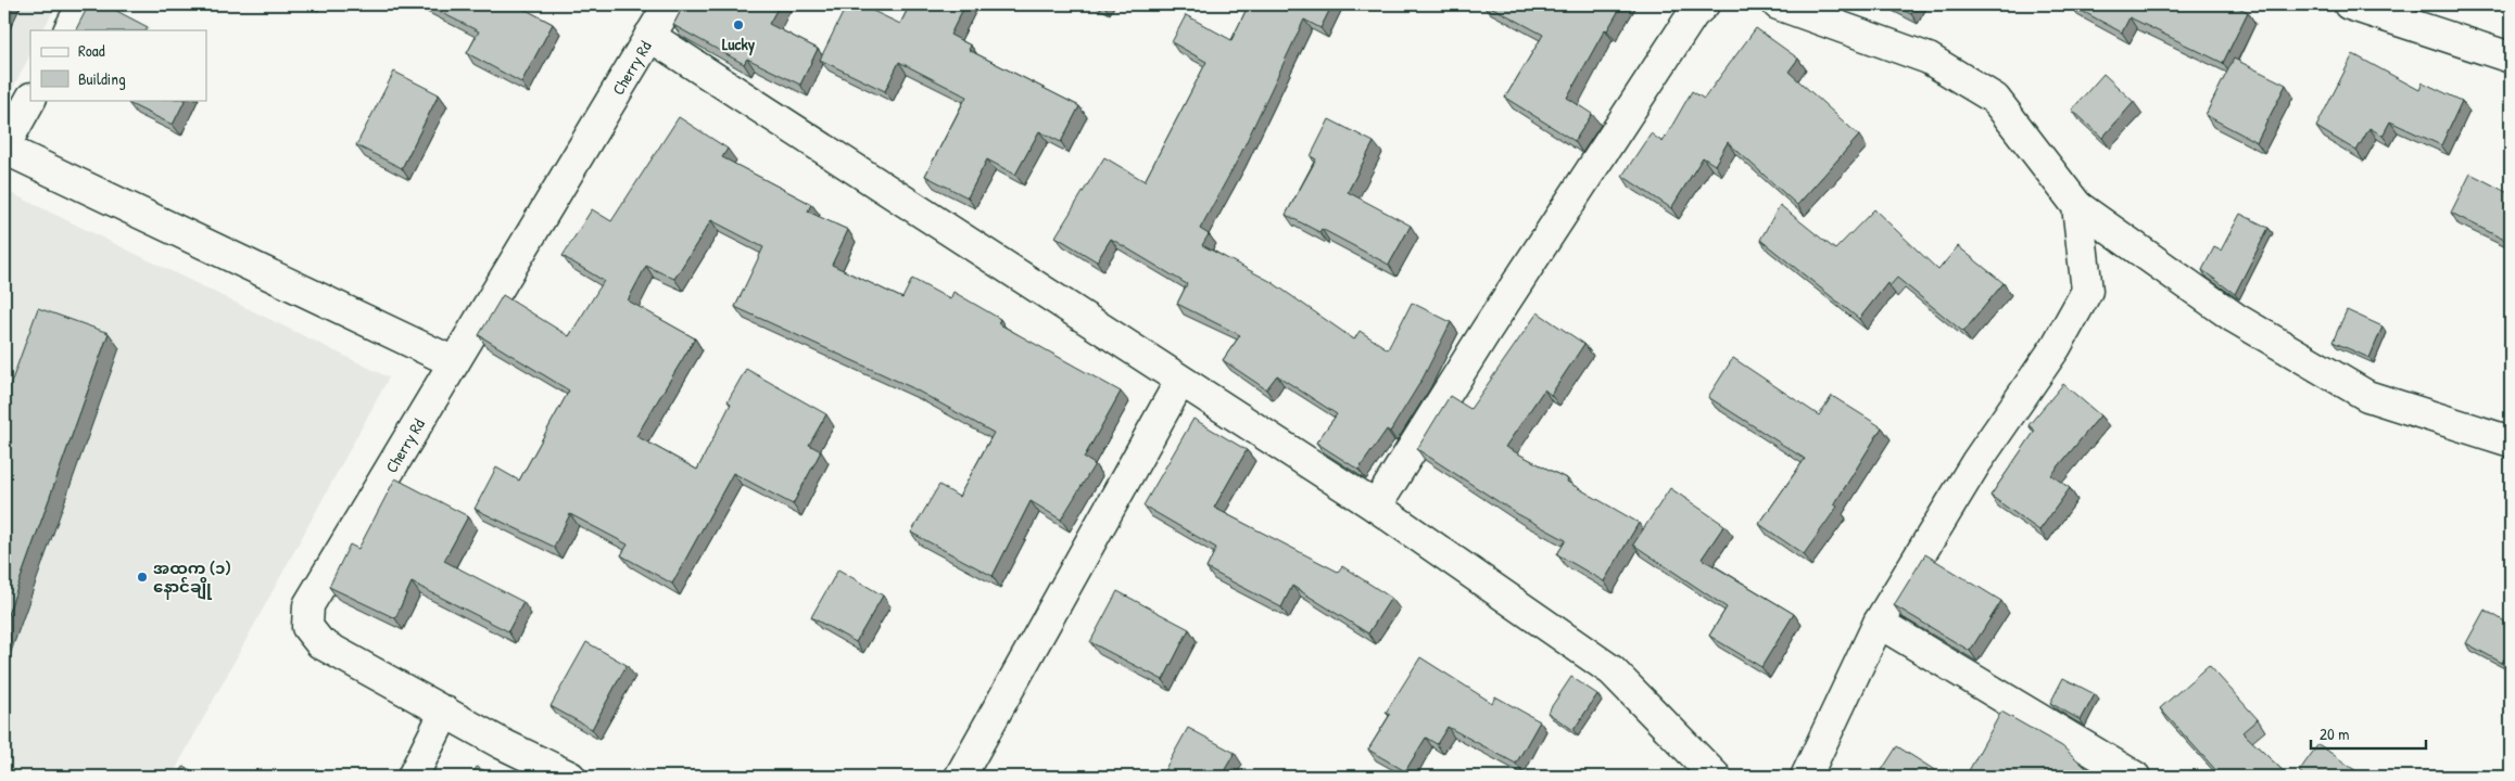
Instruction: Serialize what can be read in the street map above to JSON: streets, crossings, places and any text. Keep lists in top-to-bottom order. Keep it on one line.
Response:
{"streets":{"street":["Cherry Rd"]},"places":["Lucky","အထက (၁) နောင်ချို"],"legend":["Road","Building"],"scale_bar":"20 m"}
